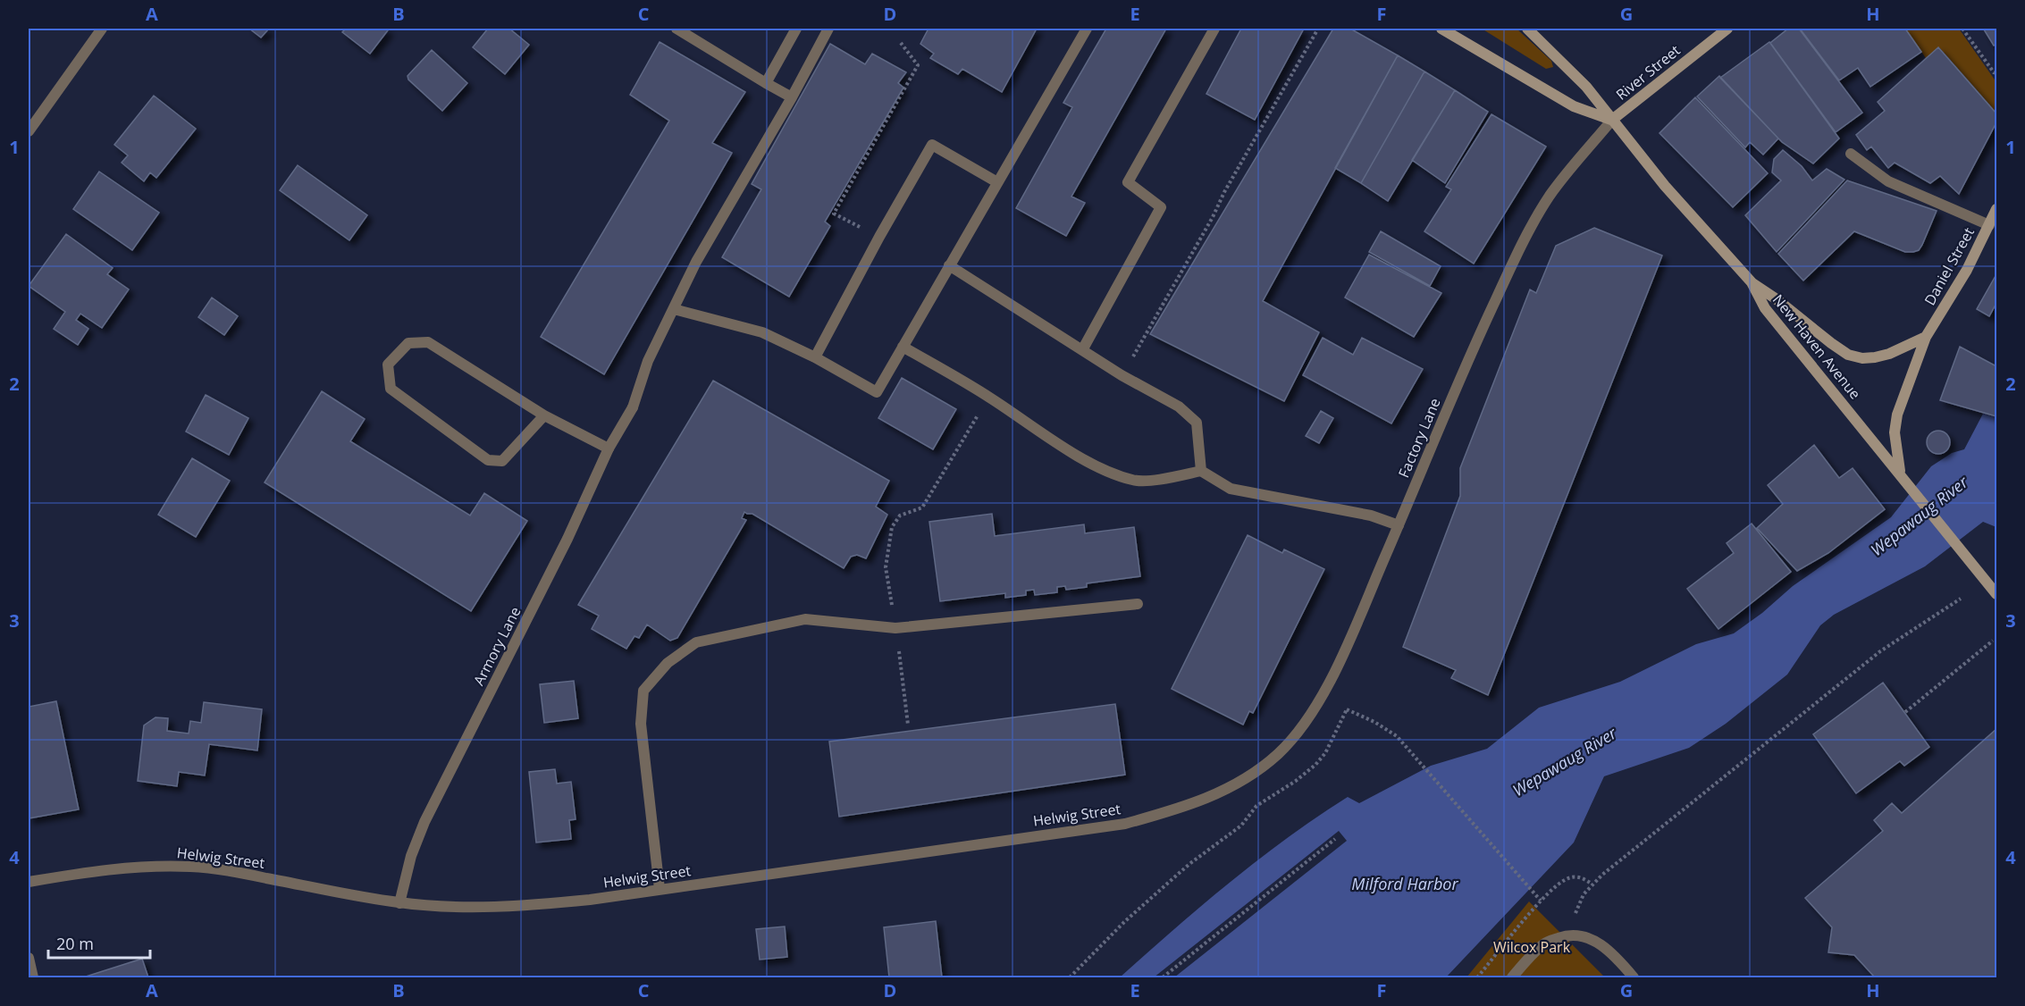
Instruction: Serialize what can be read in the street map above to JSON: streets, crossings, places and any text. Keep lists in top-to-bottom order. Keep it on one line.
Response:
{"streets":{"main road":["River Street","Daniel Street","New Haven Avenue"],"street":["Factory Lane","Armory Lane","Helwig Street"]},"crossings":[["River Street","New Haven Avenue"],["River Street","Factory Lane"],["Daniel Street","New Haven Avenue"],["New Haven Avenue","Factory Lane"],["Factory Lane","Helwig Street"],["Armory Lane","Helwig Street"]],"water":["Wepawaug River","Milford Harbor"],"parks":["Wilcox Park"],"scale_bar":"20 m","grid":{"columns":["A","B","C","D","E","F","G","H"],"rows":["1","2","3","4"]}}
